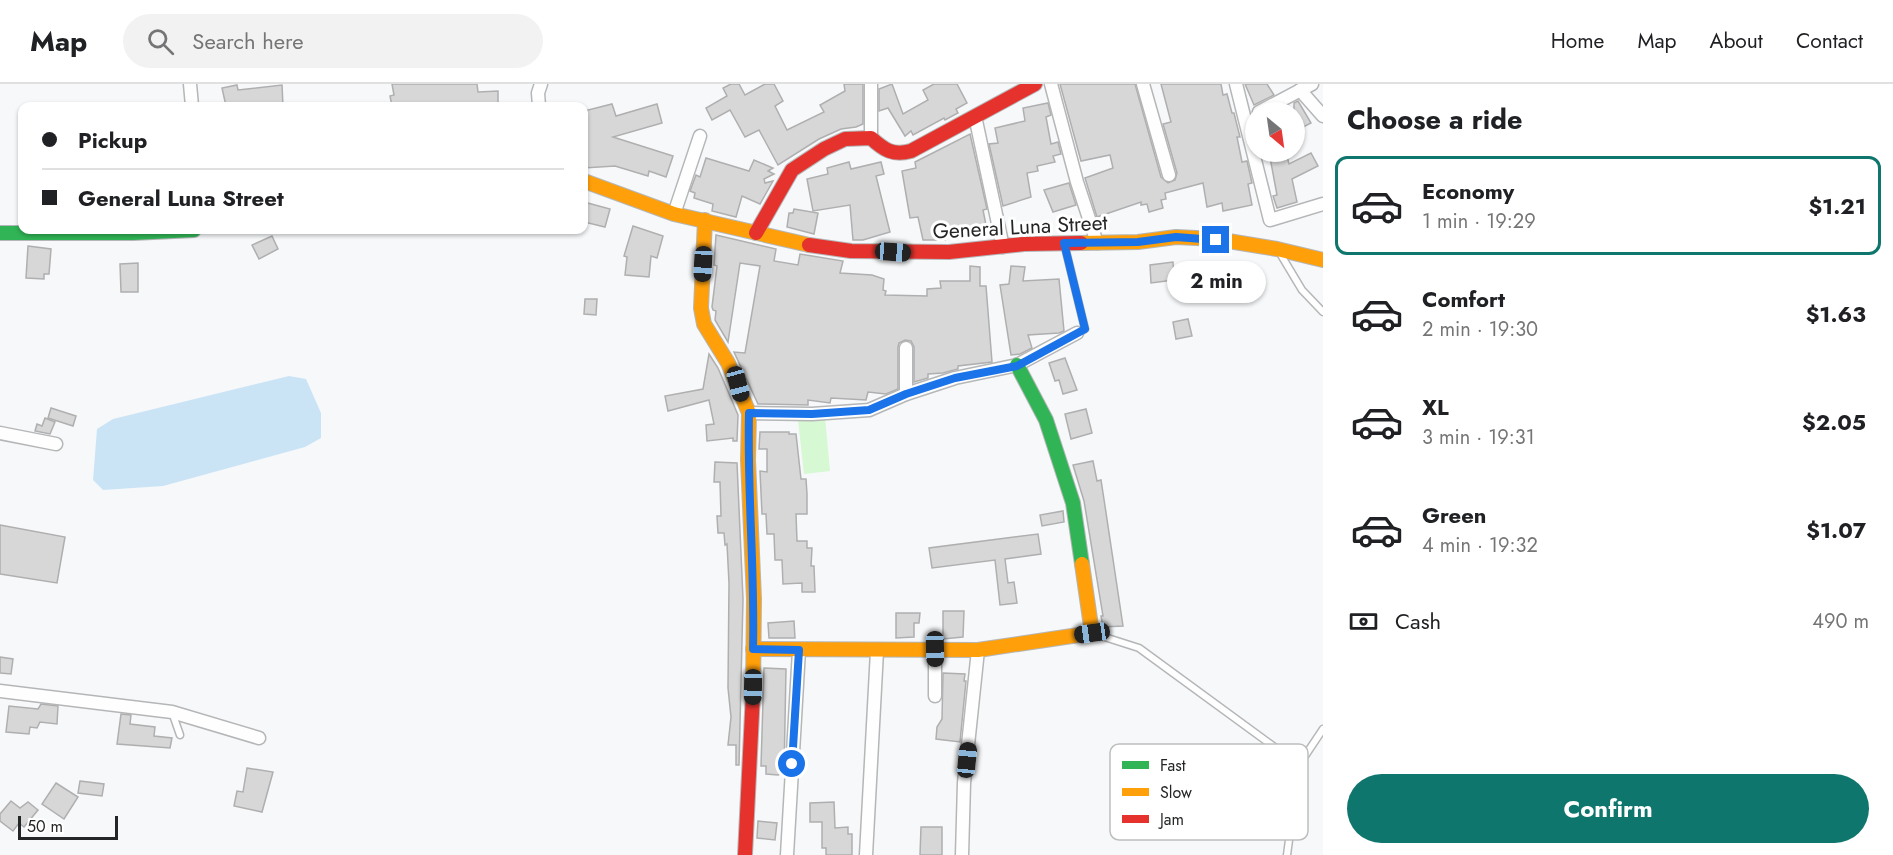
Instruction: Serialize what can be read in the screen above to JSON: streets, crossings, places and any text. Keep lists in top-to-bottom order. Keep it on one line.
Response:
{"streets":{"street":["General Luna Street"]},"legend":["Fast","Slow","Jam"],"scale_bar":"50 m","north":"bottom right","page":{"header":"Map","search":"Search here","nav":["Home","Map","About","Contact"],"heading":"Choose a ride","banner":["Pickup","General Luna Street"],"list":[{"name":"Economy","note":"1 min · 19:29","value":"$1.21"},{"name":"Comfort","note":"2 min · 19:30","value":"$1.63"},{"name":"XL","note":"3 min · 19:31","value":"$2.05"},{"name":"Green","note":"4 min · 19:32","value":"$1.07"}],"bubble":"2 min","pay":["Cash","490 m"],"buttons":"Confirm","scale":"50 m"}}
